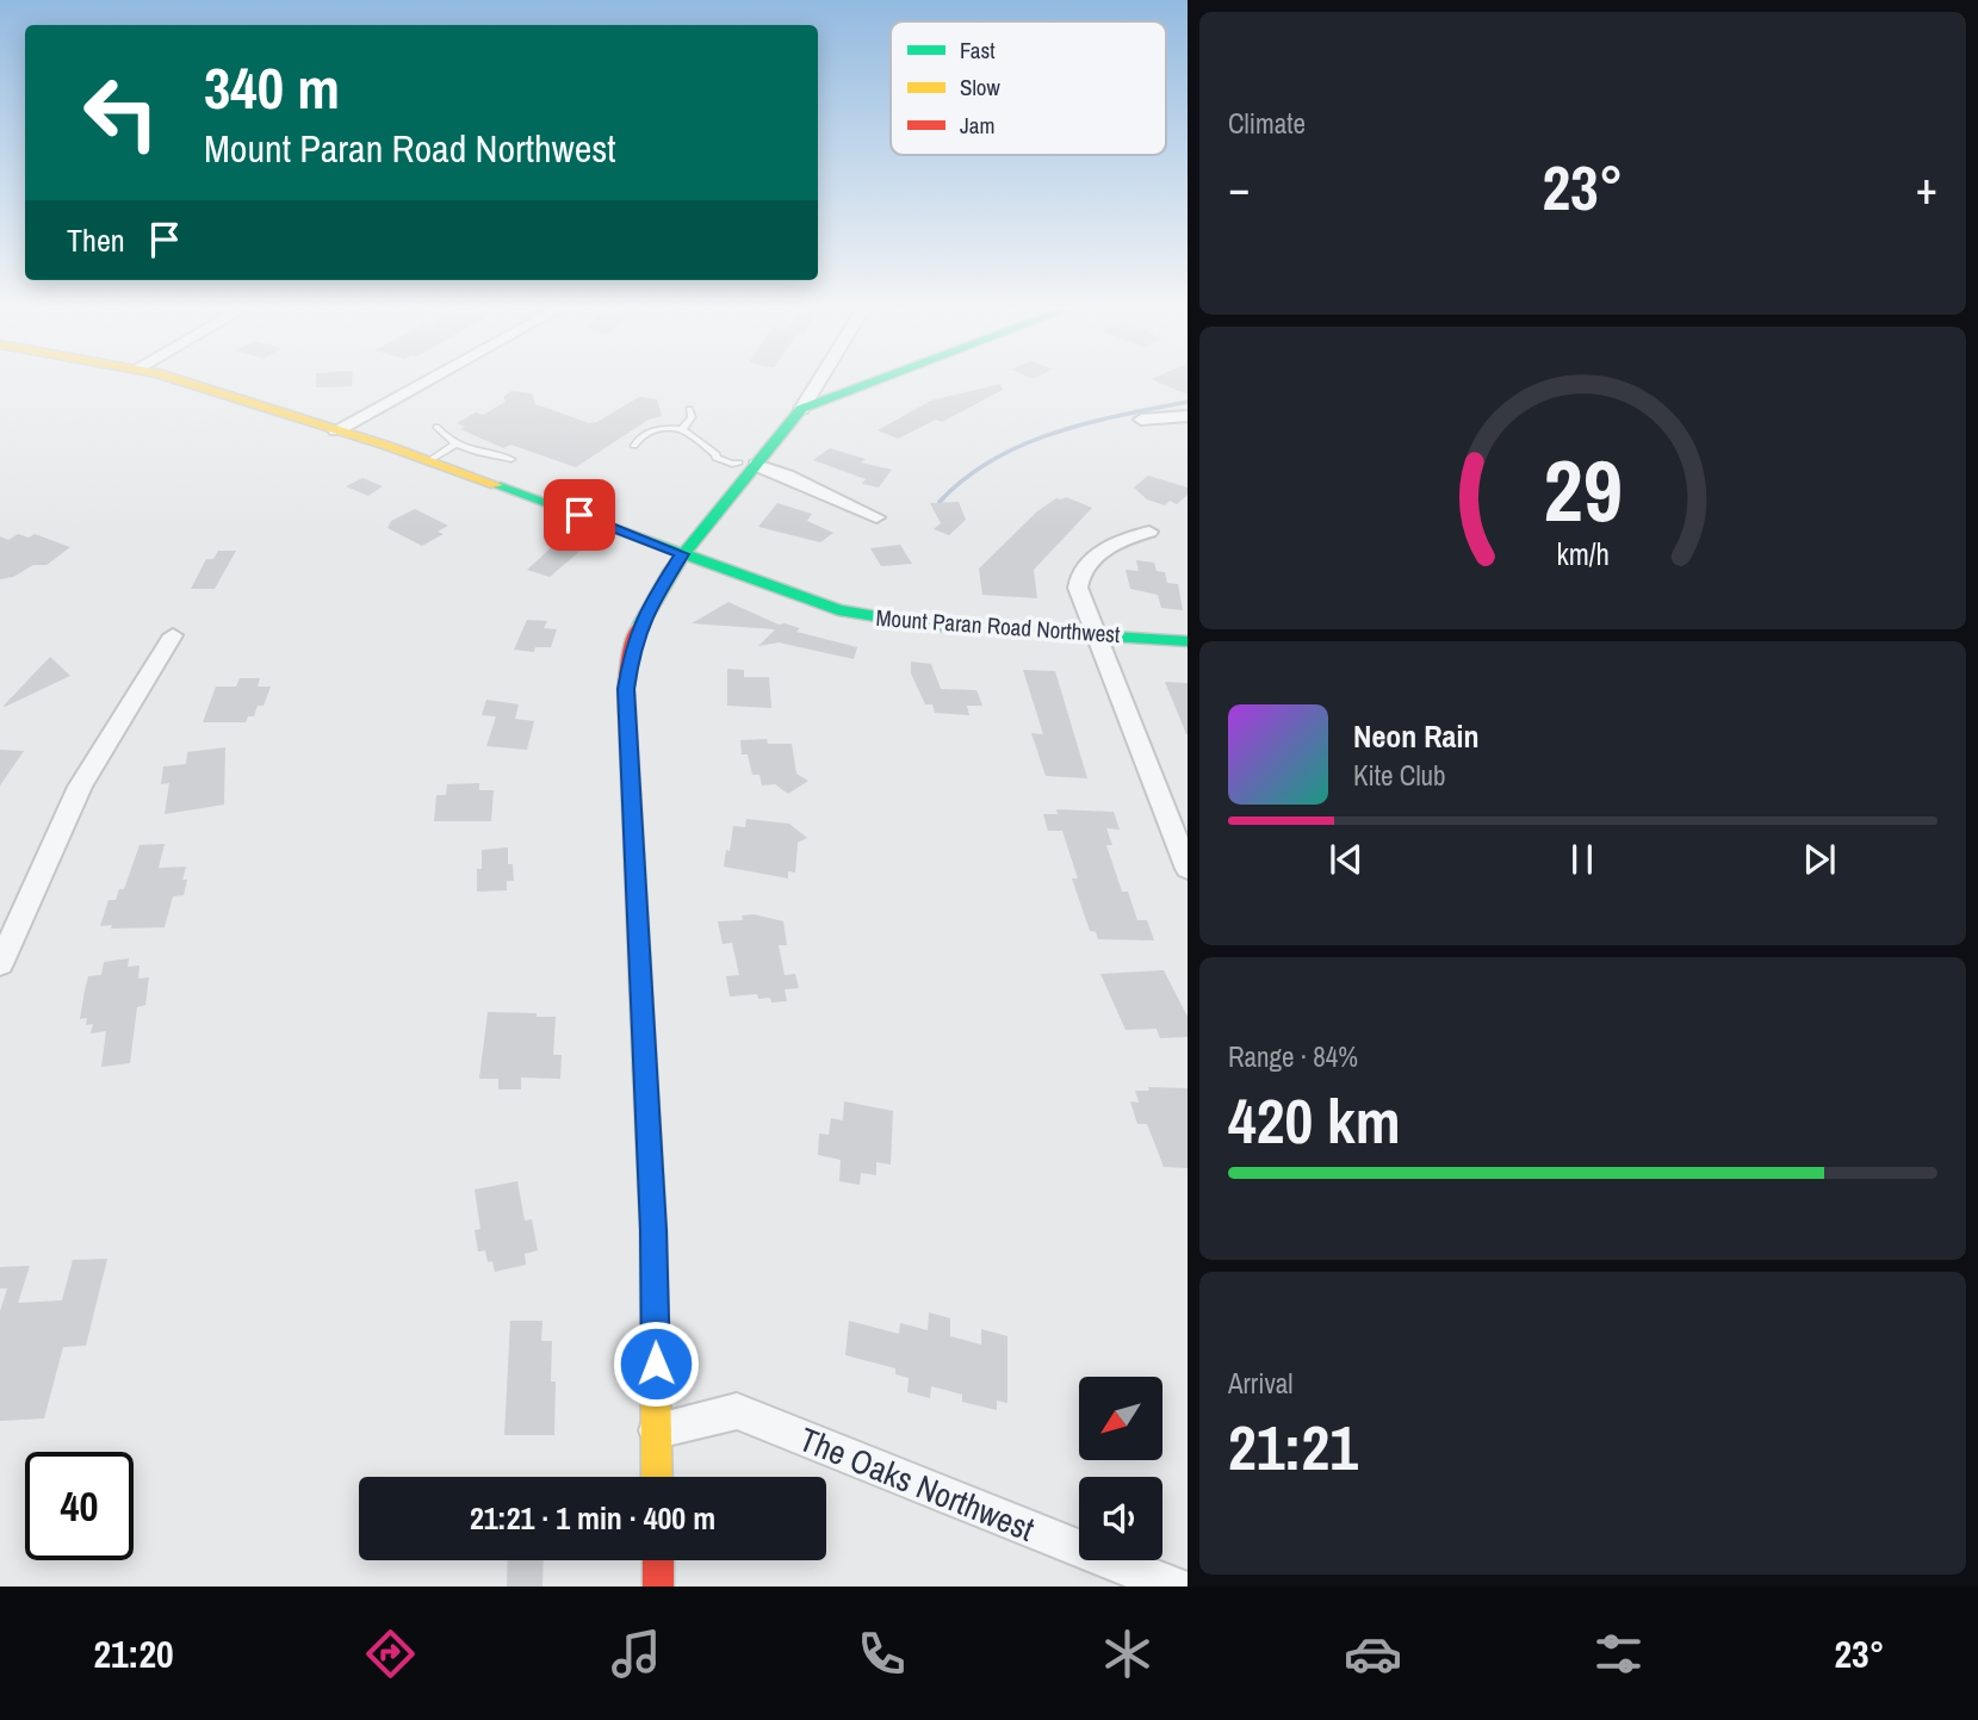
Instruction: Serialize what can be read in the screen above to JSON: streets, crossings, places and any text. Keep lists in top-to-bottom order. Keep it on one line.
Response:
{"streets":{"street":["Mount Paran Road Northwest","The Oaks Northwest"]},"legend":["Fast","Slow","Jam"],"north":"bottom left","page":{"tile":["Climate",["Range · 84%","420 km"],["Arrival","21:21"]],"turn":["340 m","Mount Paran Road Northwest"],"heat":["−","23°","+"],"then":"Then","song":["Neon Rain","Kite Club"],"limit":"40","trip":"21:21 · 1 min · 400 m","tabs":["21:20","23°"],"gauge":["29","km/h"]}}
